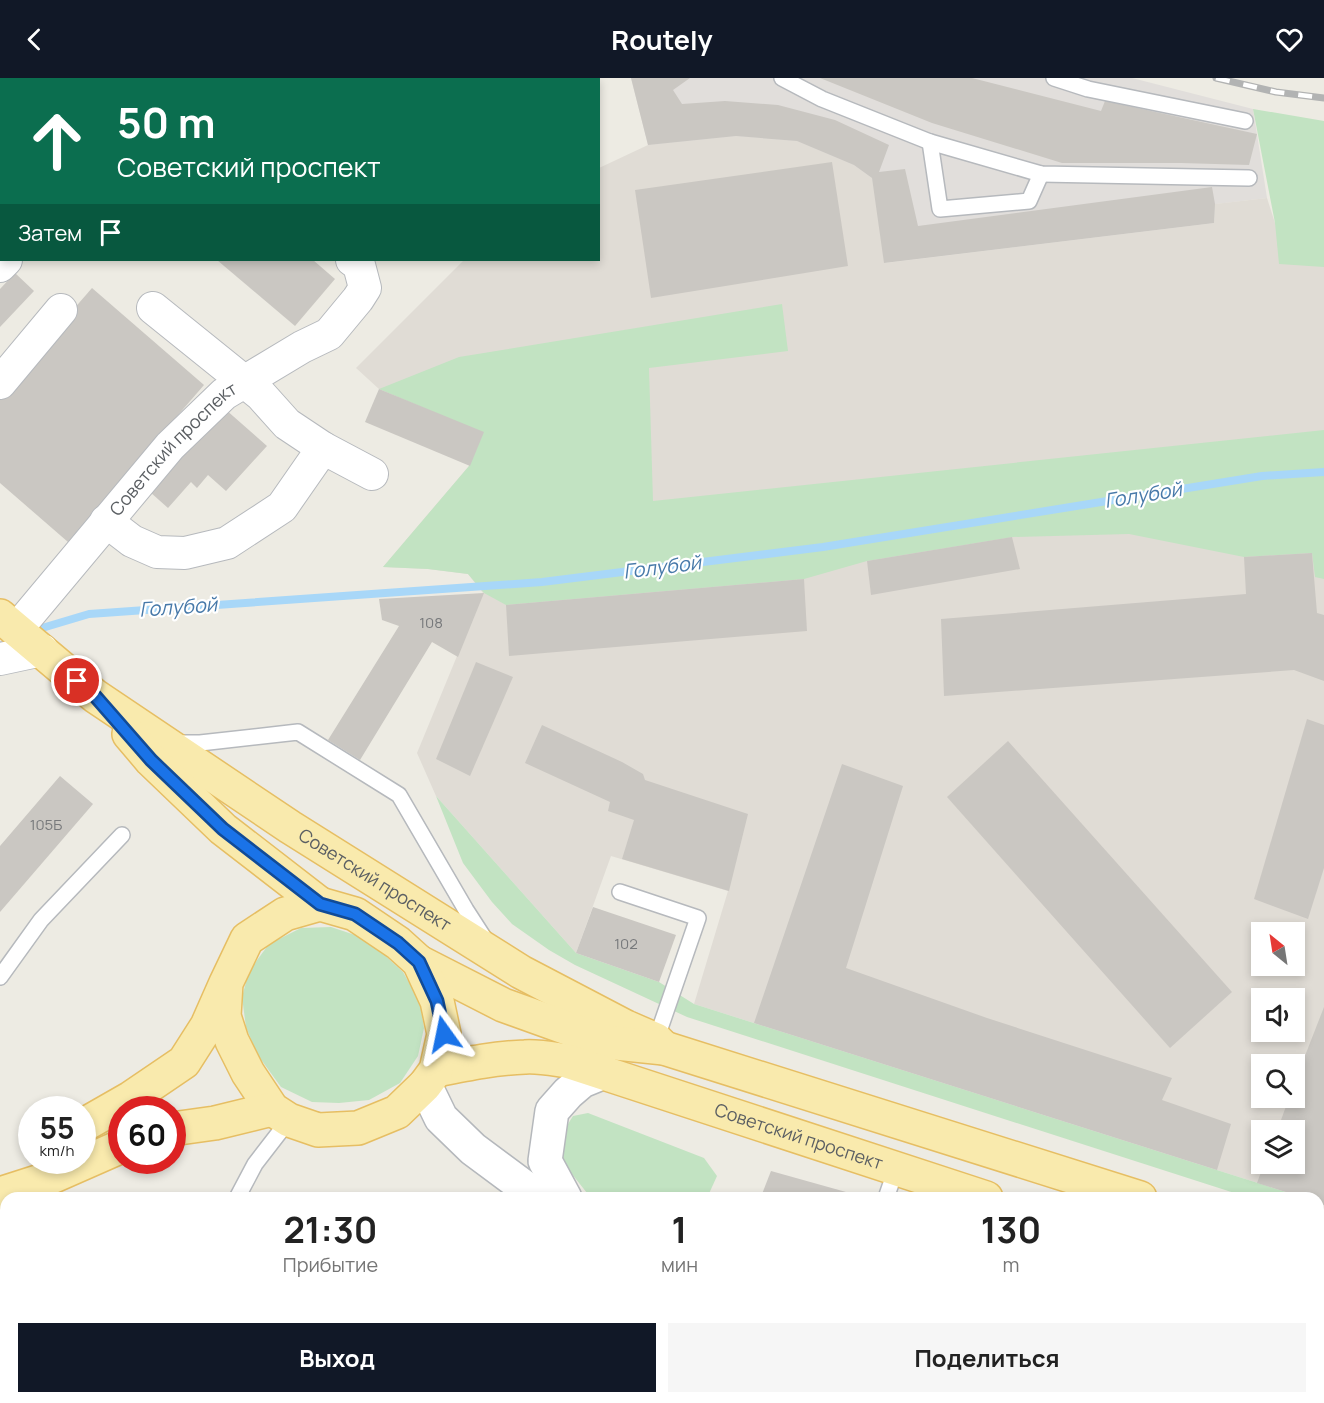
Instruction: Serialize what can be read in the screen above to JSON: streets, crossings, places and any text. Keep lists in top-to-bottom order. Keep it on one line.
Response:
{"streets":{"main road":["Советский проспект"]},"water":["Голубой"],"house_numbers":["108","105Б","102"],"north":"top left","page":{"header":"Routely","turn":["50 m","Советский проспект"],"then":"Затем","speed":"55 km/h","limit":"60","eta":["21:30","Прибытие","1","мин","130","m"],"buttons":["Выход","Поделиться"]}}
